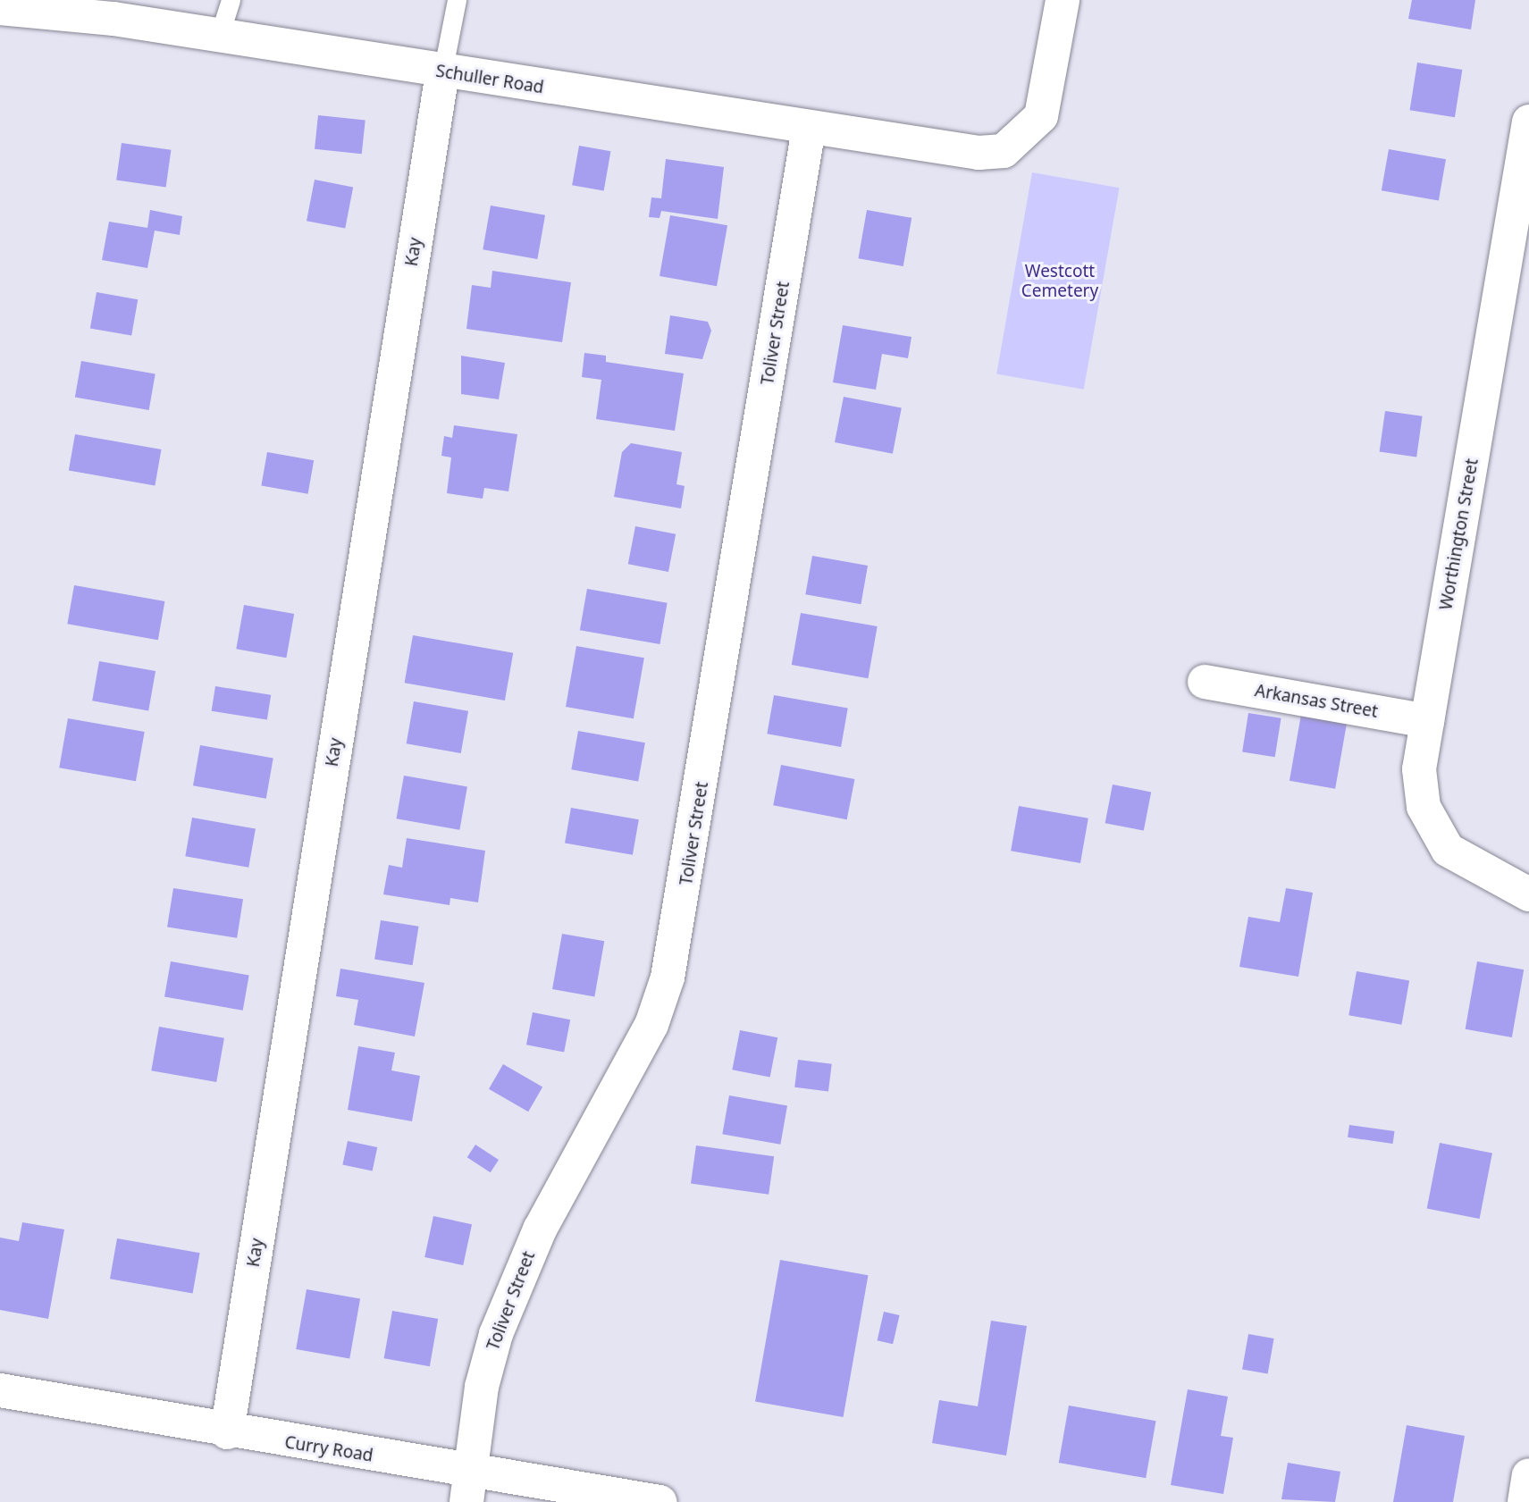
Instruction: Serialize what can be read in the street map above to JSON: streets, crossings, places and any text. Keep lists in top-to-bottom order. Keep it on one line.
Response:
{"streets":{"street":["Schuller Road","Kay","Toliver Street","Worthington Street","Arkansas Street","Curry Road"]},"crossings":[["Schuller Road","Kay"],["Schuller Road","Toliver Street"],["Kay","Curry Road"],["Toliver Street","Curry Road"],["Worthington Street","Arkansas Street"]],"parks":["Westcott Cemetery"]}
